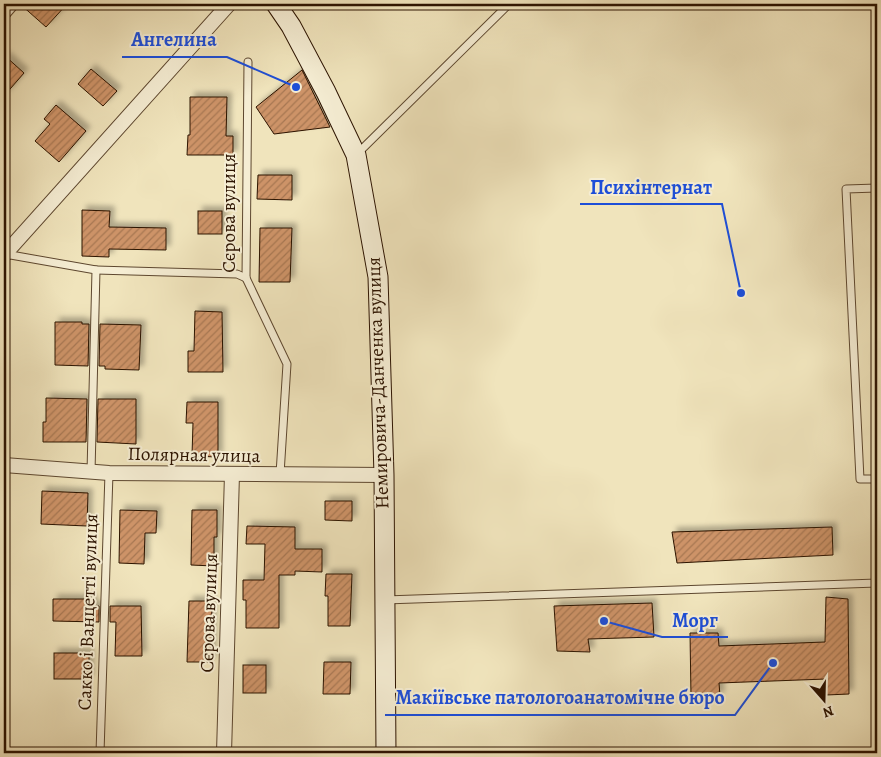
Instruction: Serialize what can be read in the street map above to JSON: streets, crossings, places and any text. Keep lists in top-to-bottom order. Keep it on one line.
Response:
{"streets":{"street":["Сєрова вулиця","Немировича-Данченка вулиця","Полярная улица"],"lane":["Сакко і Ванцетті вулиця"]},"crossings":[["Сєрова вулиця","Полярная улица"],["Немировича-Данченка вулиця","Полярная улица"],["Полярная улица","Сакко і Ванцетті вулиця"]],"places":["Ангелина","Психінтернат","Морг","Макіївське патологоанатомічне бюро"],"north":"bottom"}
